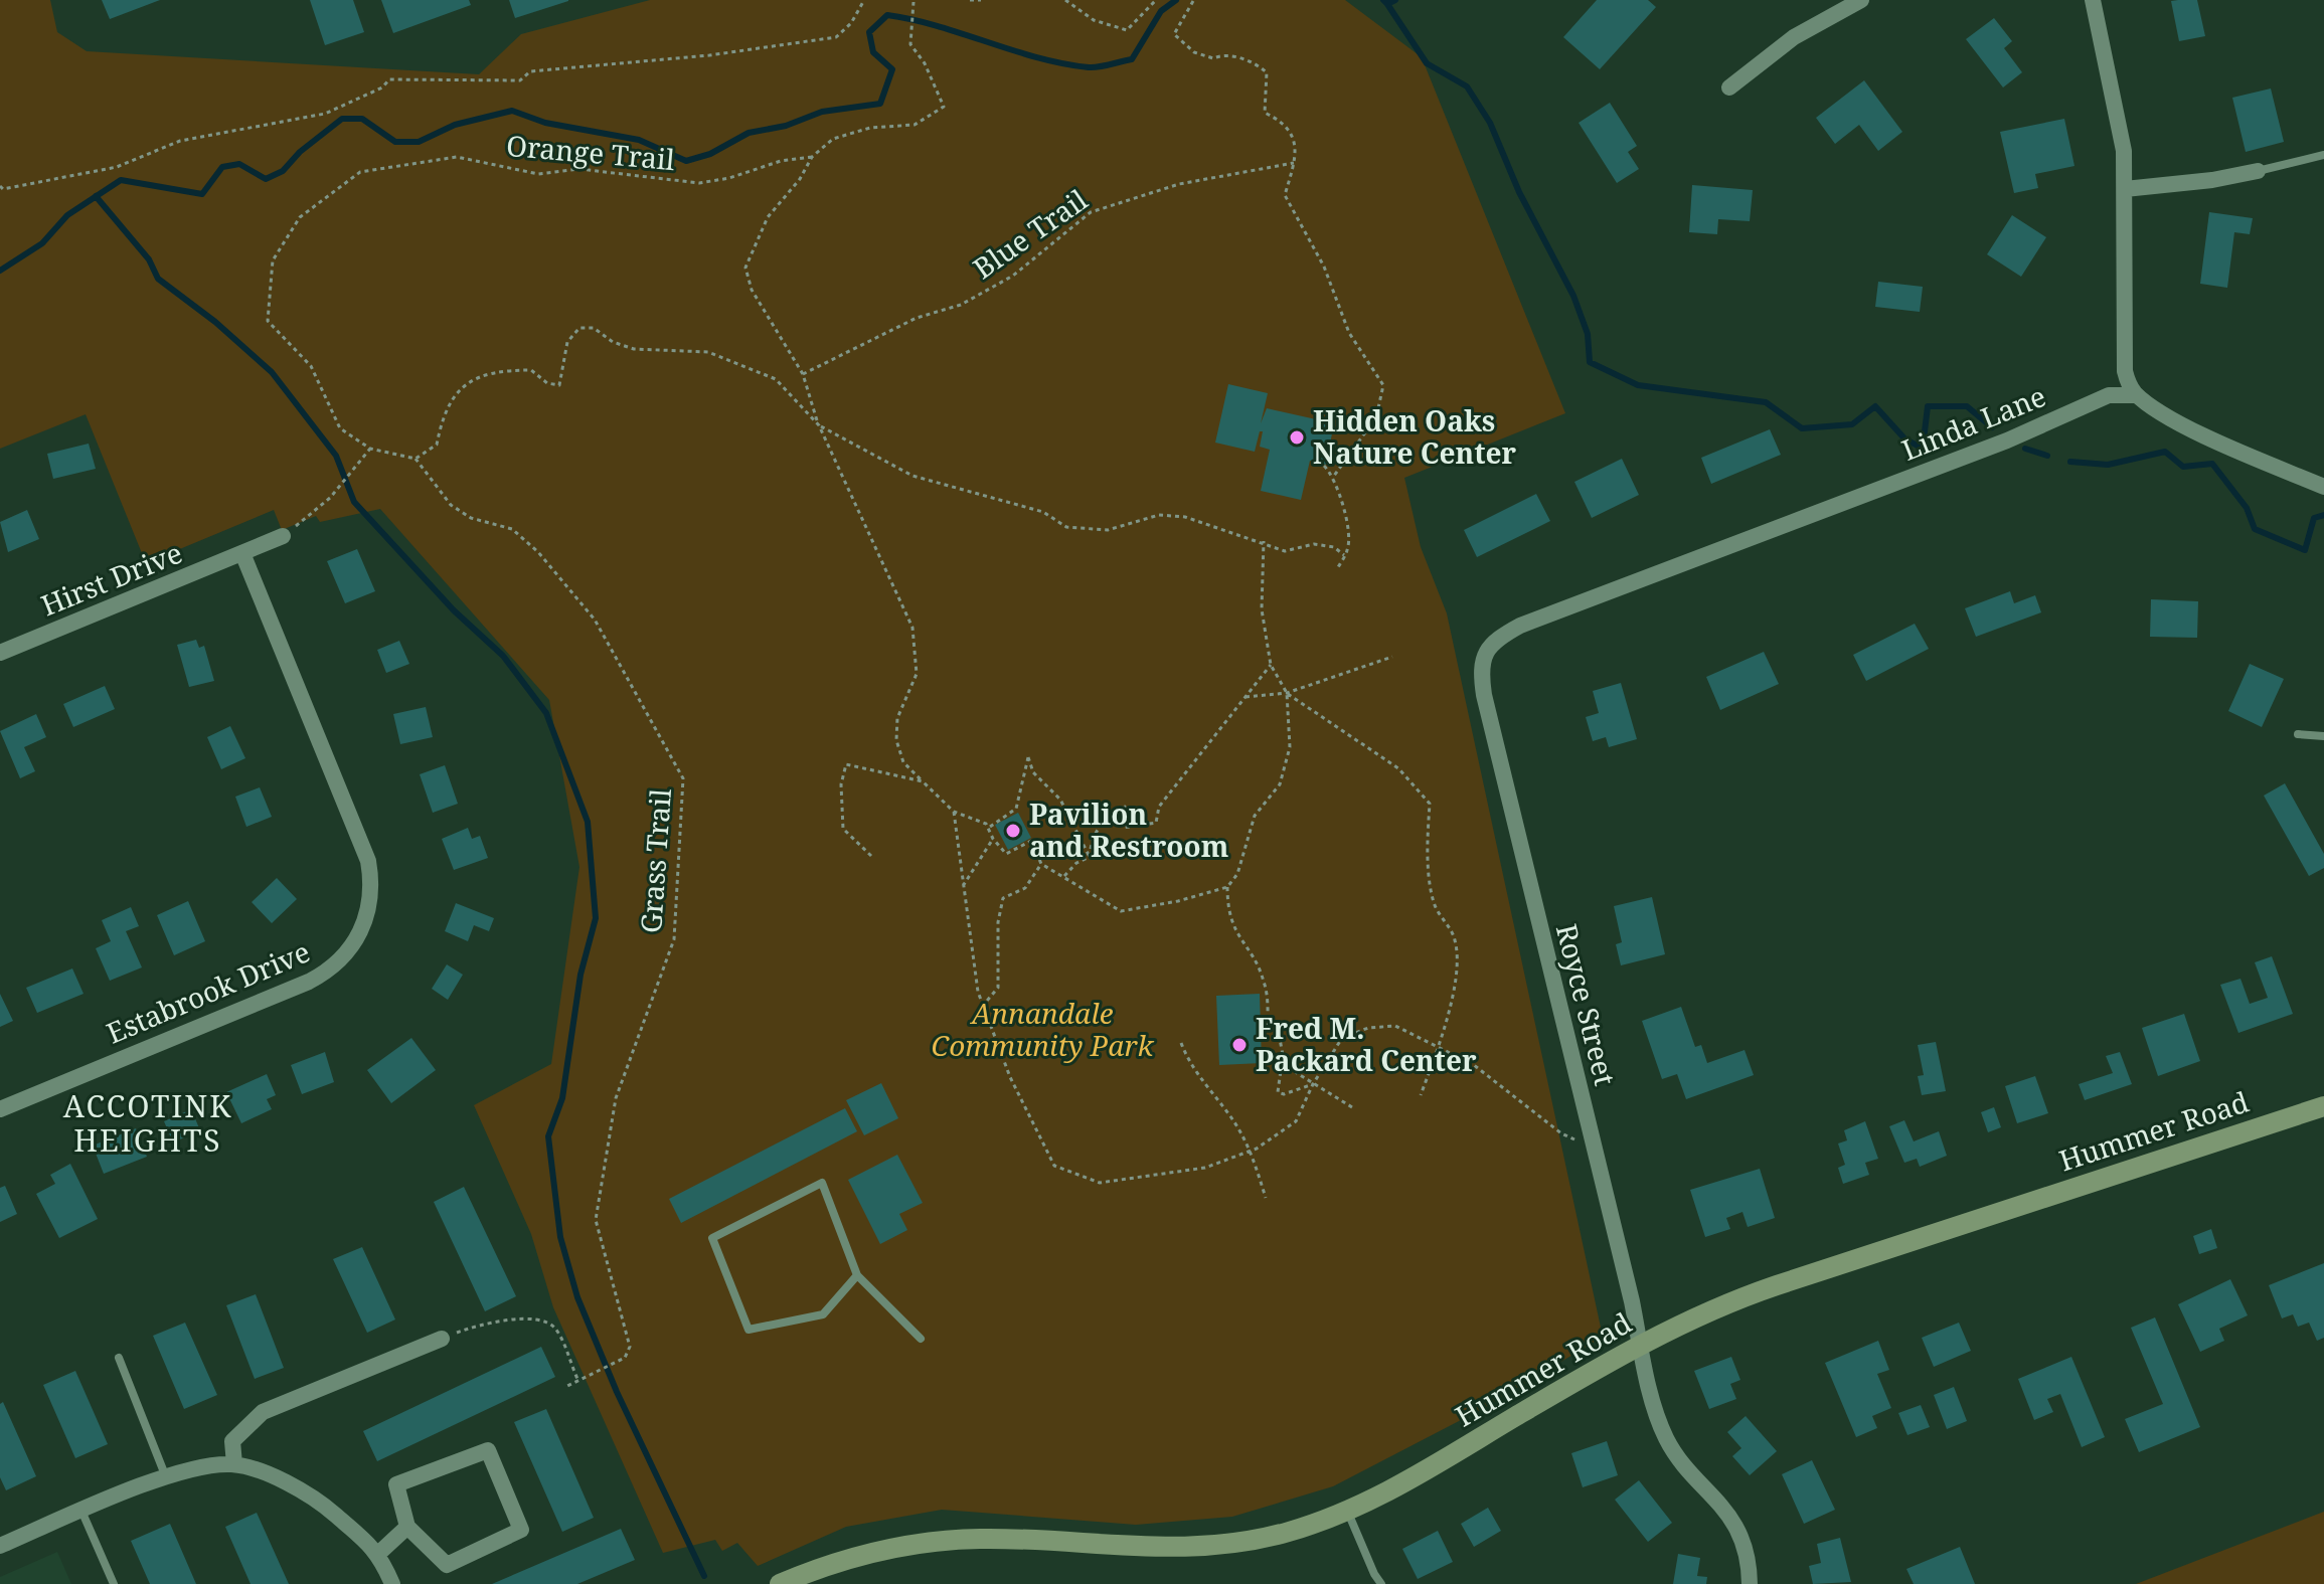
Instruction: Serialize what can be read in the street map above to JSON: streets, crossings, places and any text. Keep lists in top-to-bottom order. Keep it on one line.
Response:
{"streets":{"main road":["Hummer Road"],"street":["Linda Lane","Hirst Drive","Estabrook Drive","Royce Street"],"path":["Orange Trail","Blue Trail","Grass Trail"]},"crossings":[["Orange Trail","Blue Trail"],["Linda Lane","Royce Street"],["Hirst Drive","Estabrook Drive"],["Royce Street","Hummer Road"]],"districts":["ACCOTINK HEIGHTS"],"parks":["Annandale Community Park"],"places":["Hidden Oaks Nature Center","Pavilion and Restroom","Fred M. Packard Center"]}
